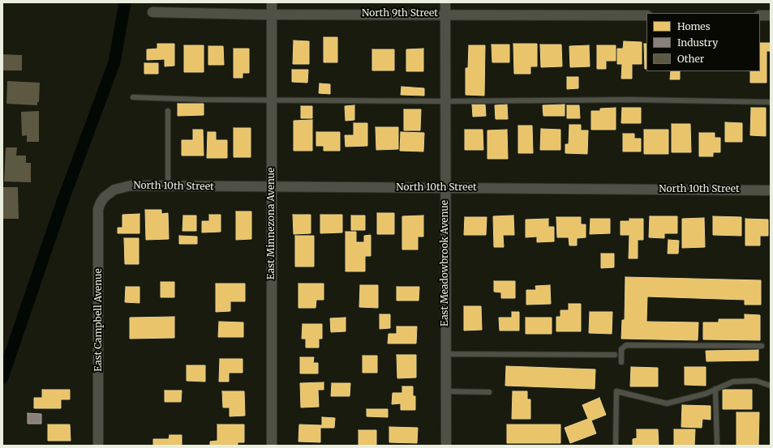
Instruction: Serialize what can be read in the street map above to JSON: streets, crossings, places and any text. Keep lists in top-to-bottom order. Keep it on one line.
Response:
{"streets":{"street":["North 9th Street","North 10th Street","East Minnezona Avenue","East Meadowbrook Avenue","East Campbell Avenue"]},"crossings":[["North 9th Street","East Minnezona Avenue"],["North 9th Street","East Meadowbrook Avenue"],["North 10th Street","East Minnezona Avenue"],["North 10th Street","East Meadowbrook Avenue"],["North 10th Street","East Campbell Avenue"]],"legend":["Homes","Industry","Other"]}
